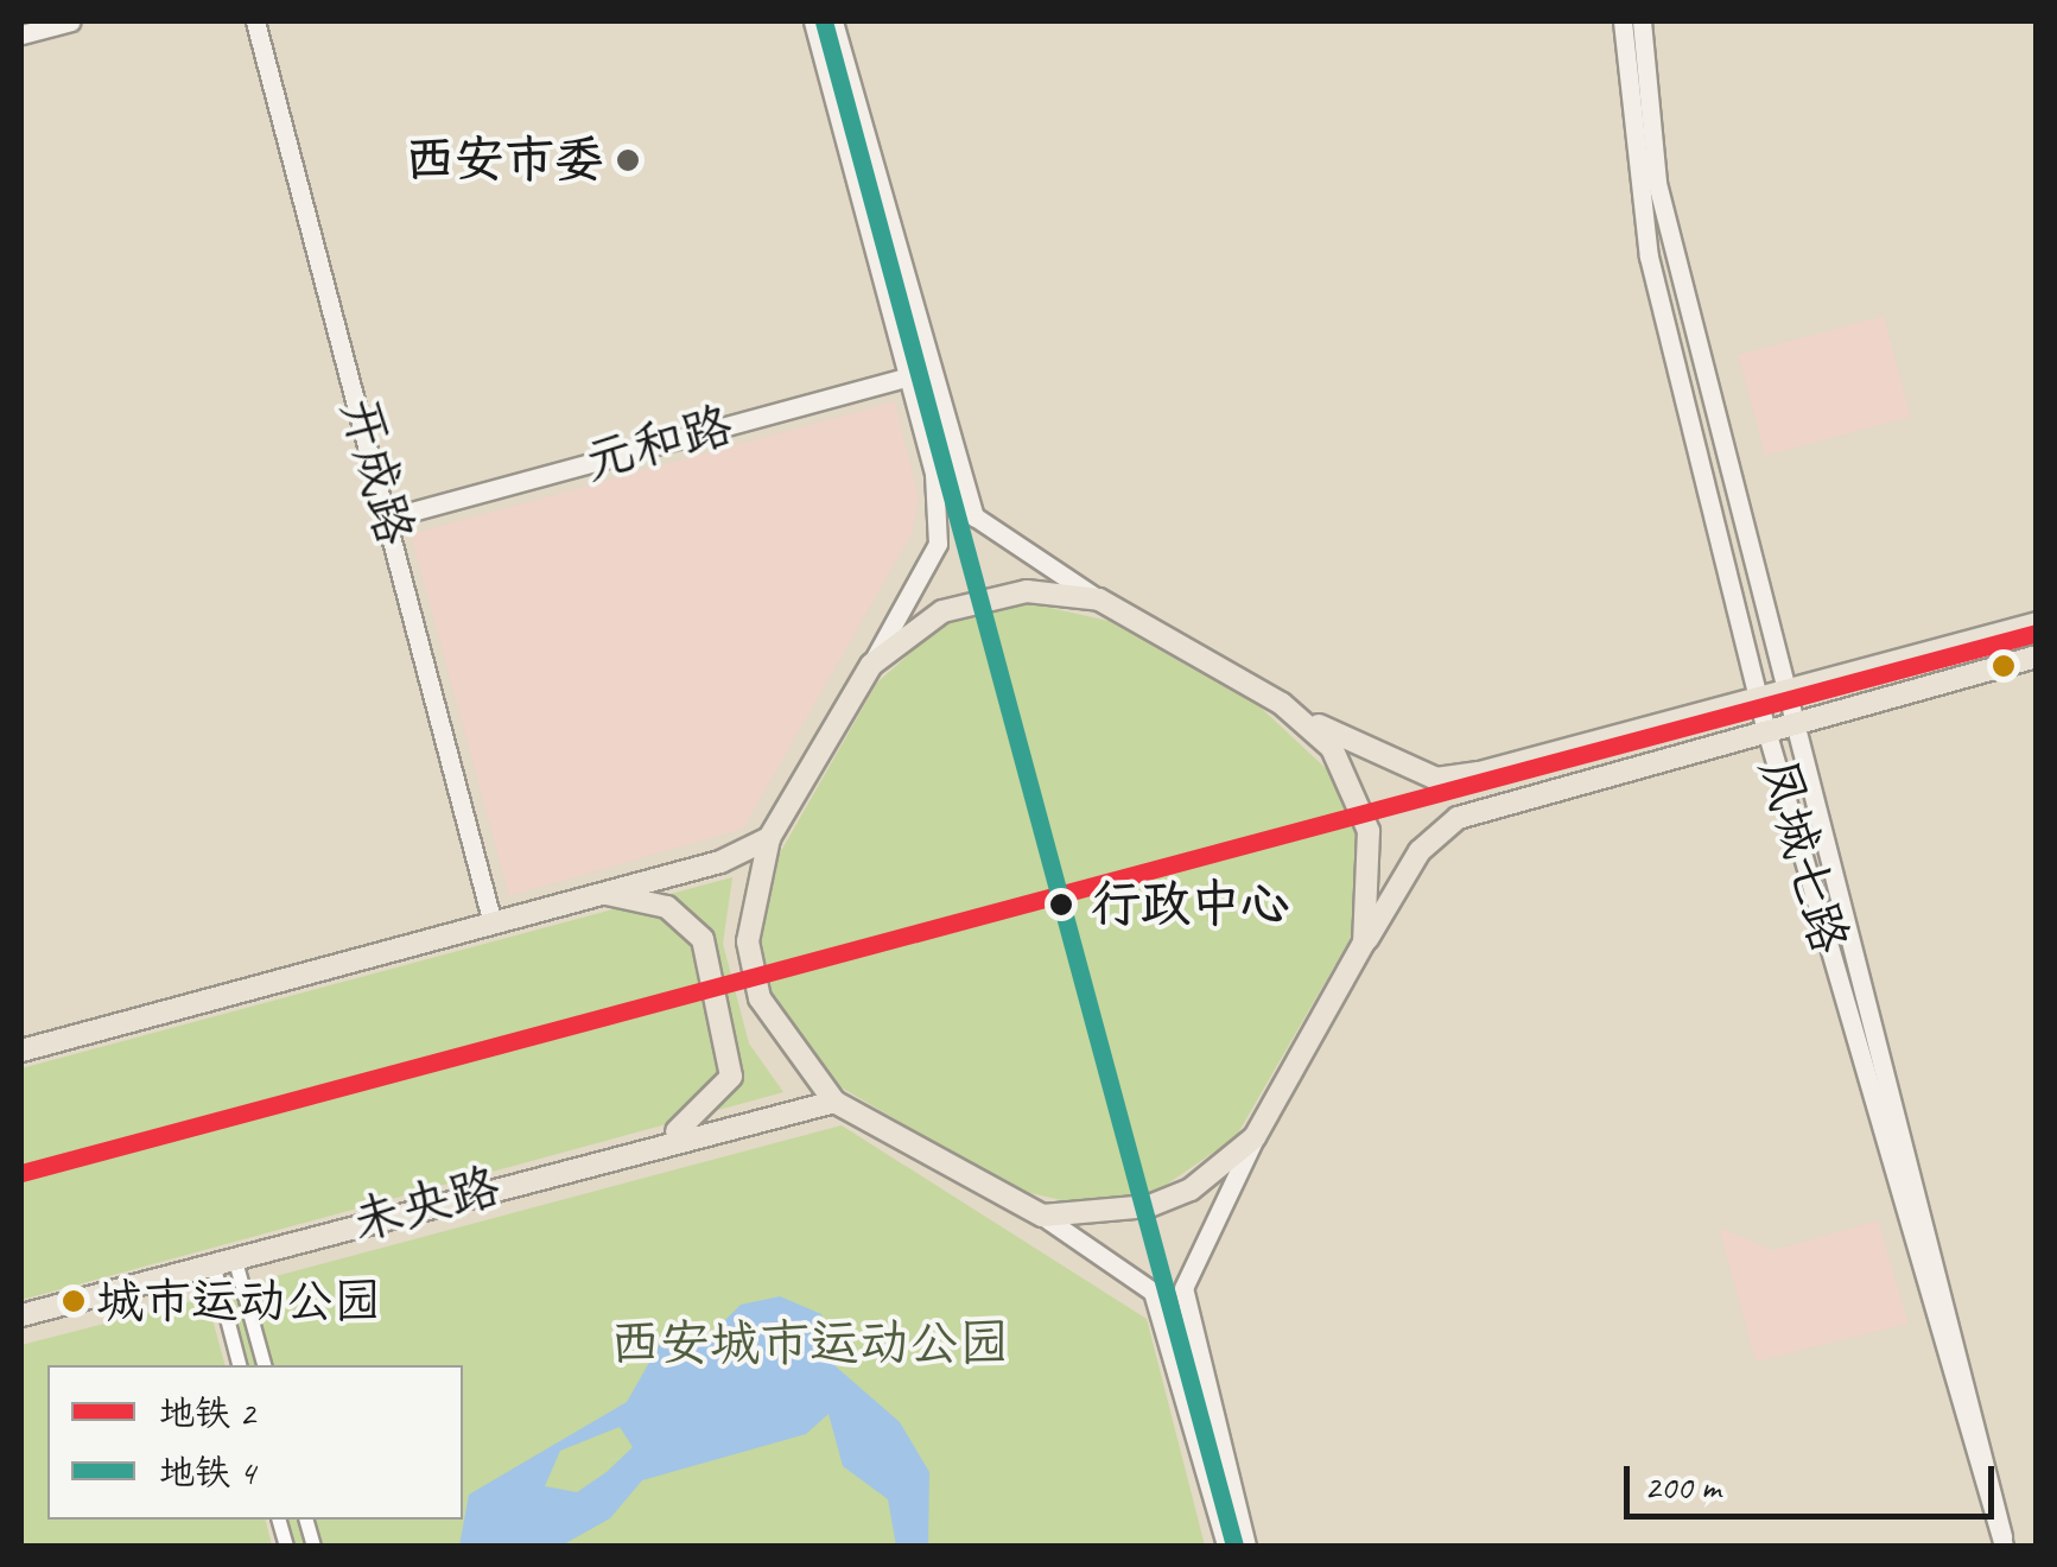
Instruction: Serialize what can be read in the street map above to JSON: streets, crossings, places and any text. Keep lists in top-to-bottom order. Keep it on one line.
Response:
{"streets":{"main road":["未央路"],"street":["元和路","开成路","凤城七路"]},"crossings":[["元和路","开成路"]],"parks":["西安城市运动公园"],"places":["西安市委","行政中心","城市运动公园"],"lines":["metro line 4","metro line 2"],"legend":["地铁 2","地铁 4"],"scale_bar":"200 m"}
